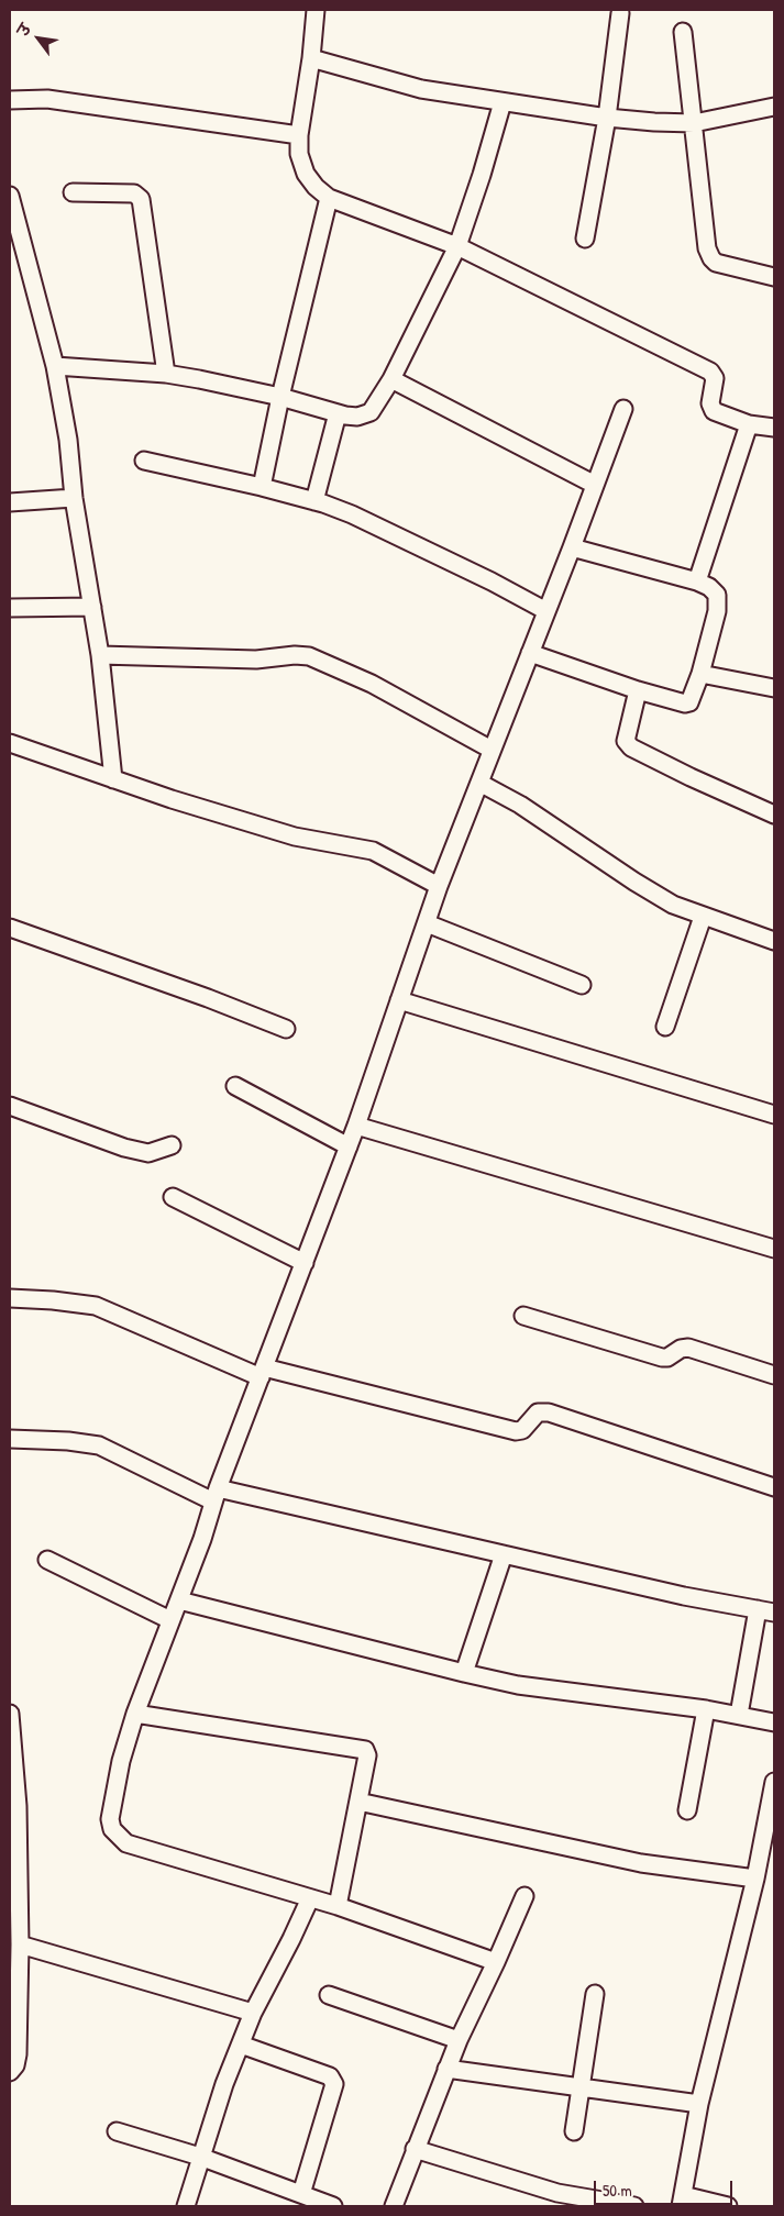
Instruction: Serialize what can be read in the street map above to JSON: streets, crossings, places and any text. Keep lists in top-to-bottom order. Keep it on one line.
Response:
{"scale_bar":"50 m","north":"top left"}
